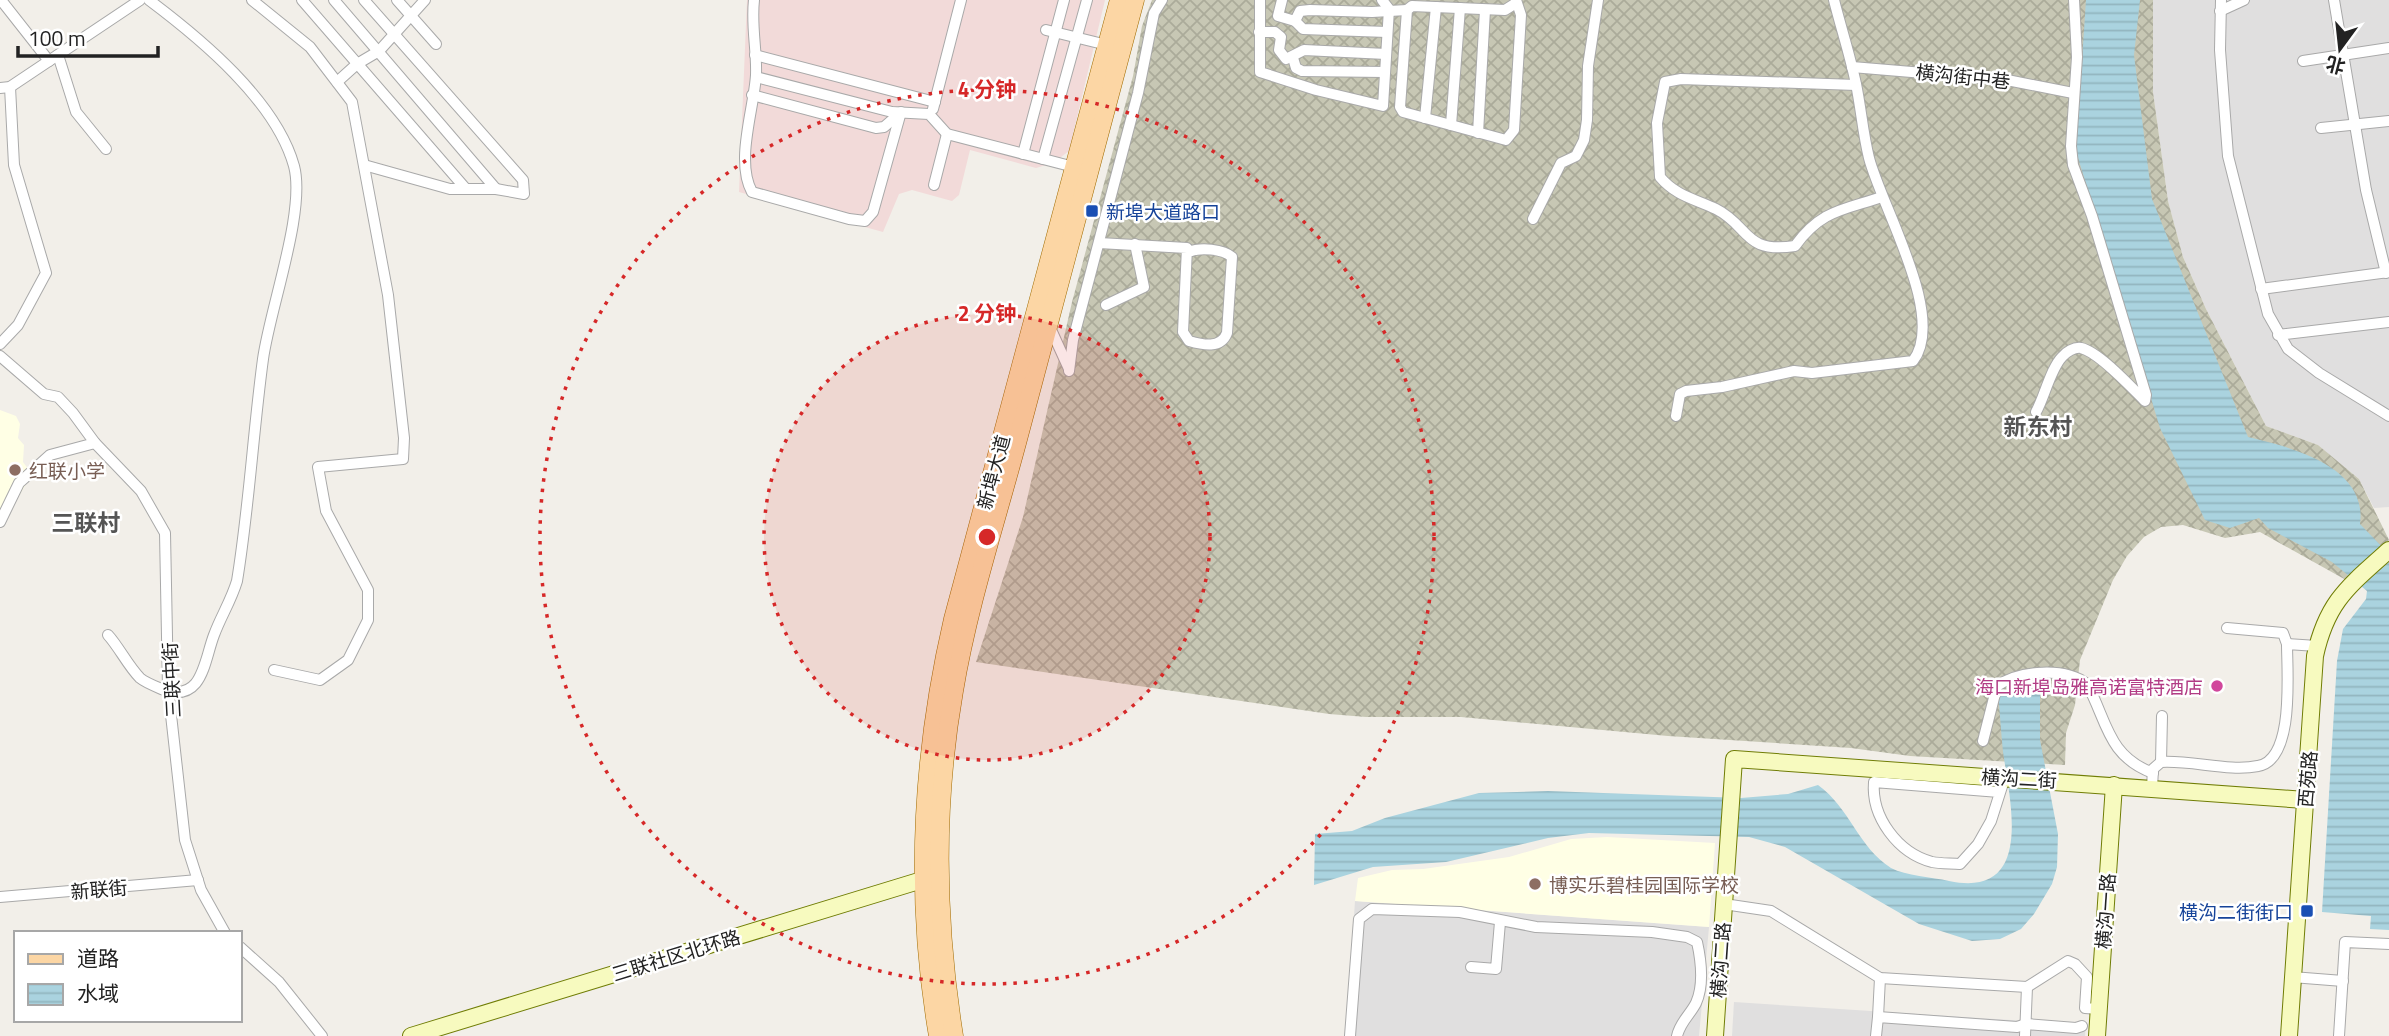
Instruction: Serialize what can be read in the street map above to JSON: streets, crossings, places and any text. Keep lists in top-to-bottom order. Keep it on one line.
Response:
{"streets":{"main road":["新埠大道"],"street":["横沟街中巷","三联中街","横沟二街","西苑路","新联街","横沟一路","三联社区北环路","横沟二路"]},"crossings":[["新埠大道","三联社区北环路"],["三联中街","新联街"],["横沟二街","西苑路"],["横沟二街","横沟一路"],["横沟二街","横沟二路"]],"districts":["新东村","三联村"],"places":{"transit":["新埠大道路口","横沟二街街口"],"other":["红联小学","海口新埠岛雅高诺富特酒店","博实乐碧桂园国际学校"]},"legend":["道路","水域"],"scale_bar":"100 m","north":"bottom","rings":["4 分钟","2 分钟"]}
